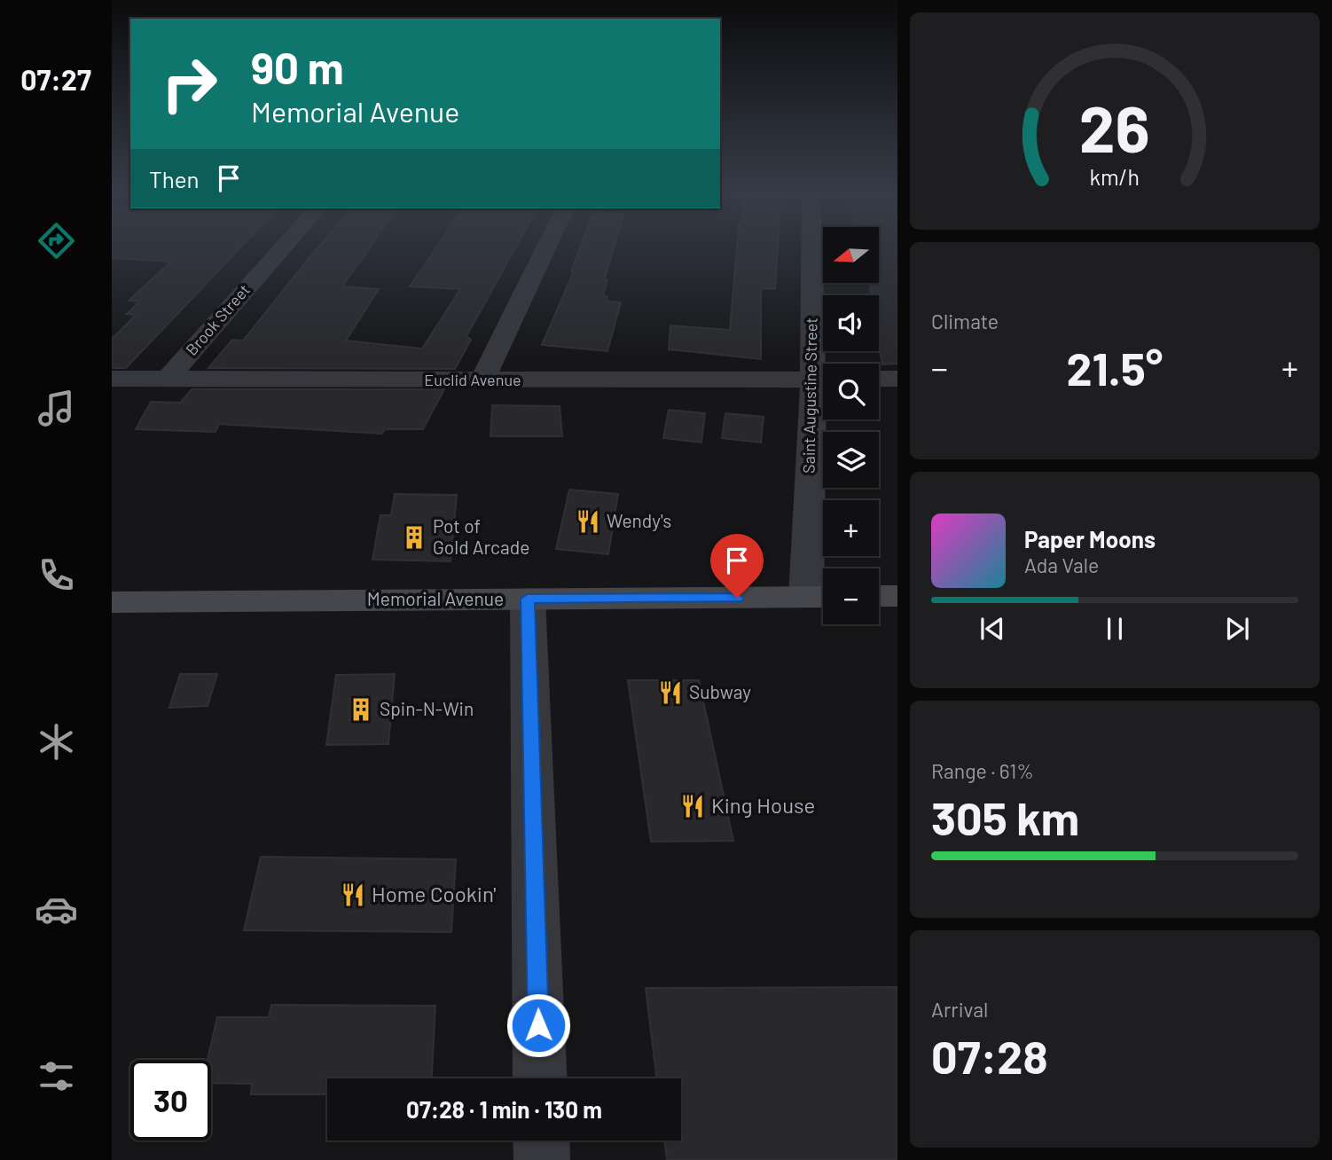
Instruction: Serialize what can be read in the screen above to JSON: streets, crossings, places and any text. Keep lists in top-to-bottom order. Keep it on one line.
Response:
{"streets":{"main road":["Memorial Avenue"],"street":["Brook Street","Euclid Avenue","Saint Augustine Street"]},"crossings":[["Brook Street","Euclid Avenue"],["Euclid Avenue","Saint Augustine Street"],["Saint Augustine Street","Memorial Avenue"]],"places":{"restaurant":["Wendy's","Subway","King House","Home Cookin'"],"building":["Pot of Gold Arcade","Spin-N-Win"]},"north":"left","page":{"tabs":"07:27","turn":["90 m","Memorial Avenue"],"then":"Then","map_buttons":["+","−"],"tile":["Climate",["Range · 61%","305 km"],["Arrival","07:28"]],"heat":["−","21.5°","+"],"song":["Paper Moons","Ada Vale"],"limit":"30","trip":"07:28 · 1 min · 130 m","gauge":["26","km/h"]}}
